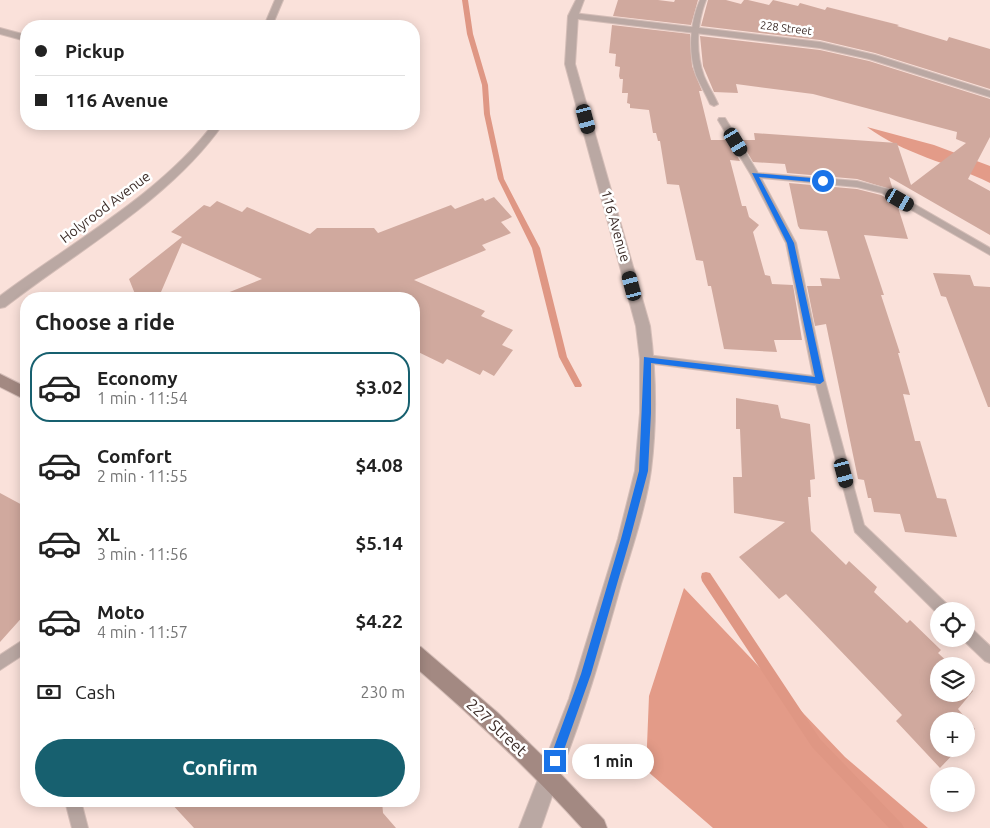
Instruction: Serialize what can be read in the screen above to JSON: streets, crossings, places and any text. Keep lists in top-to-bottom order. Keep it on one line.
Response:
{"streets":{"main road":["227 Street"],"street":["228 Street","Holyrood Avenue","116 Avenue"]},"crossings":[["228 Street","116 Avenue"],["116 Avenue","227 Street"]],"page":{"banner":["Pickup","116 Avenue"],"heading":"Choose a ride","list":[{"name":"Economy","note":"1 min · 11:54","value":"$3.02"},{"name":"Comfort","note":"2 min · 11:55","value":"$4.08"},{"name":"XL","note":"3 min · 11:56","value":"$5.14"},{"name":"Moto","note":"4 min · 11:57","value":"$4.22"}],"map_buttons":["+","−"],"pay":["Cash","230 m"],"buttons":"Confirm","bubble":"1 min"}}
